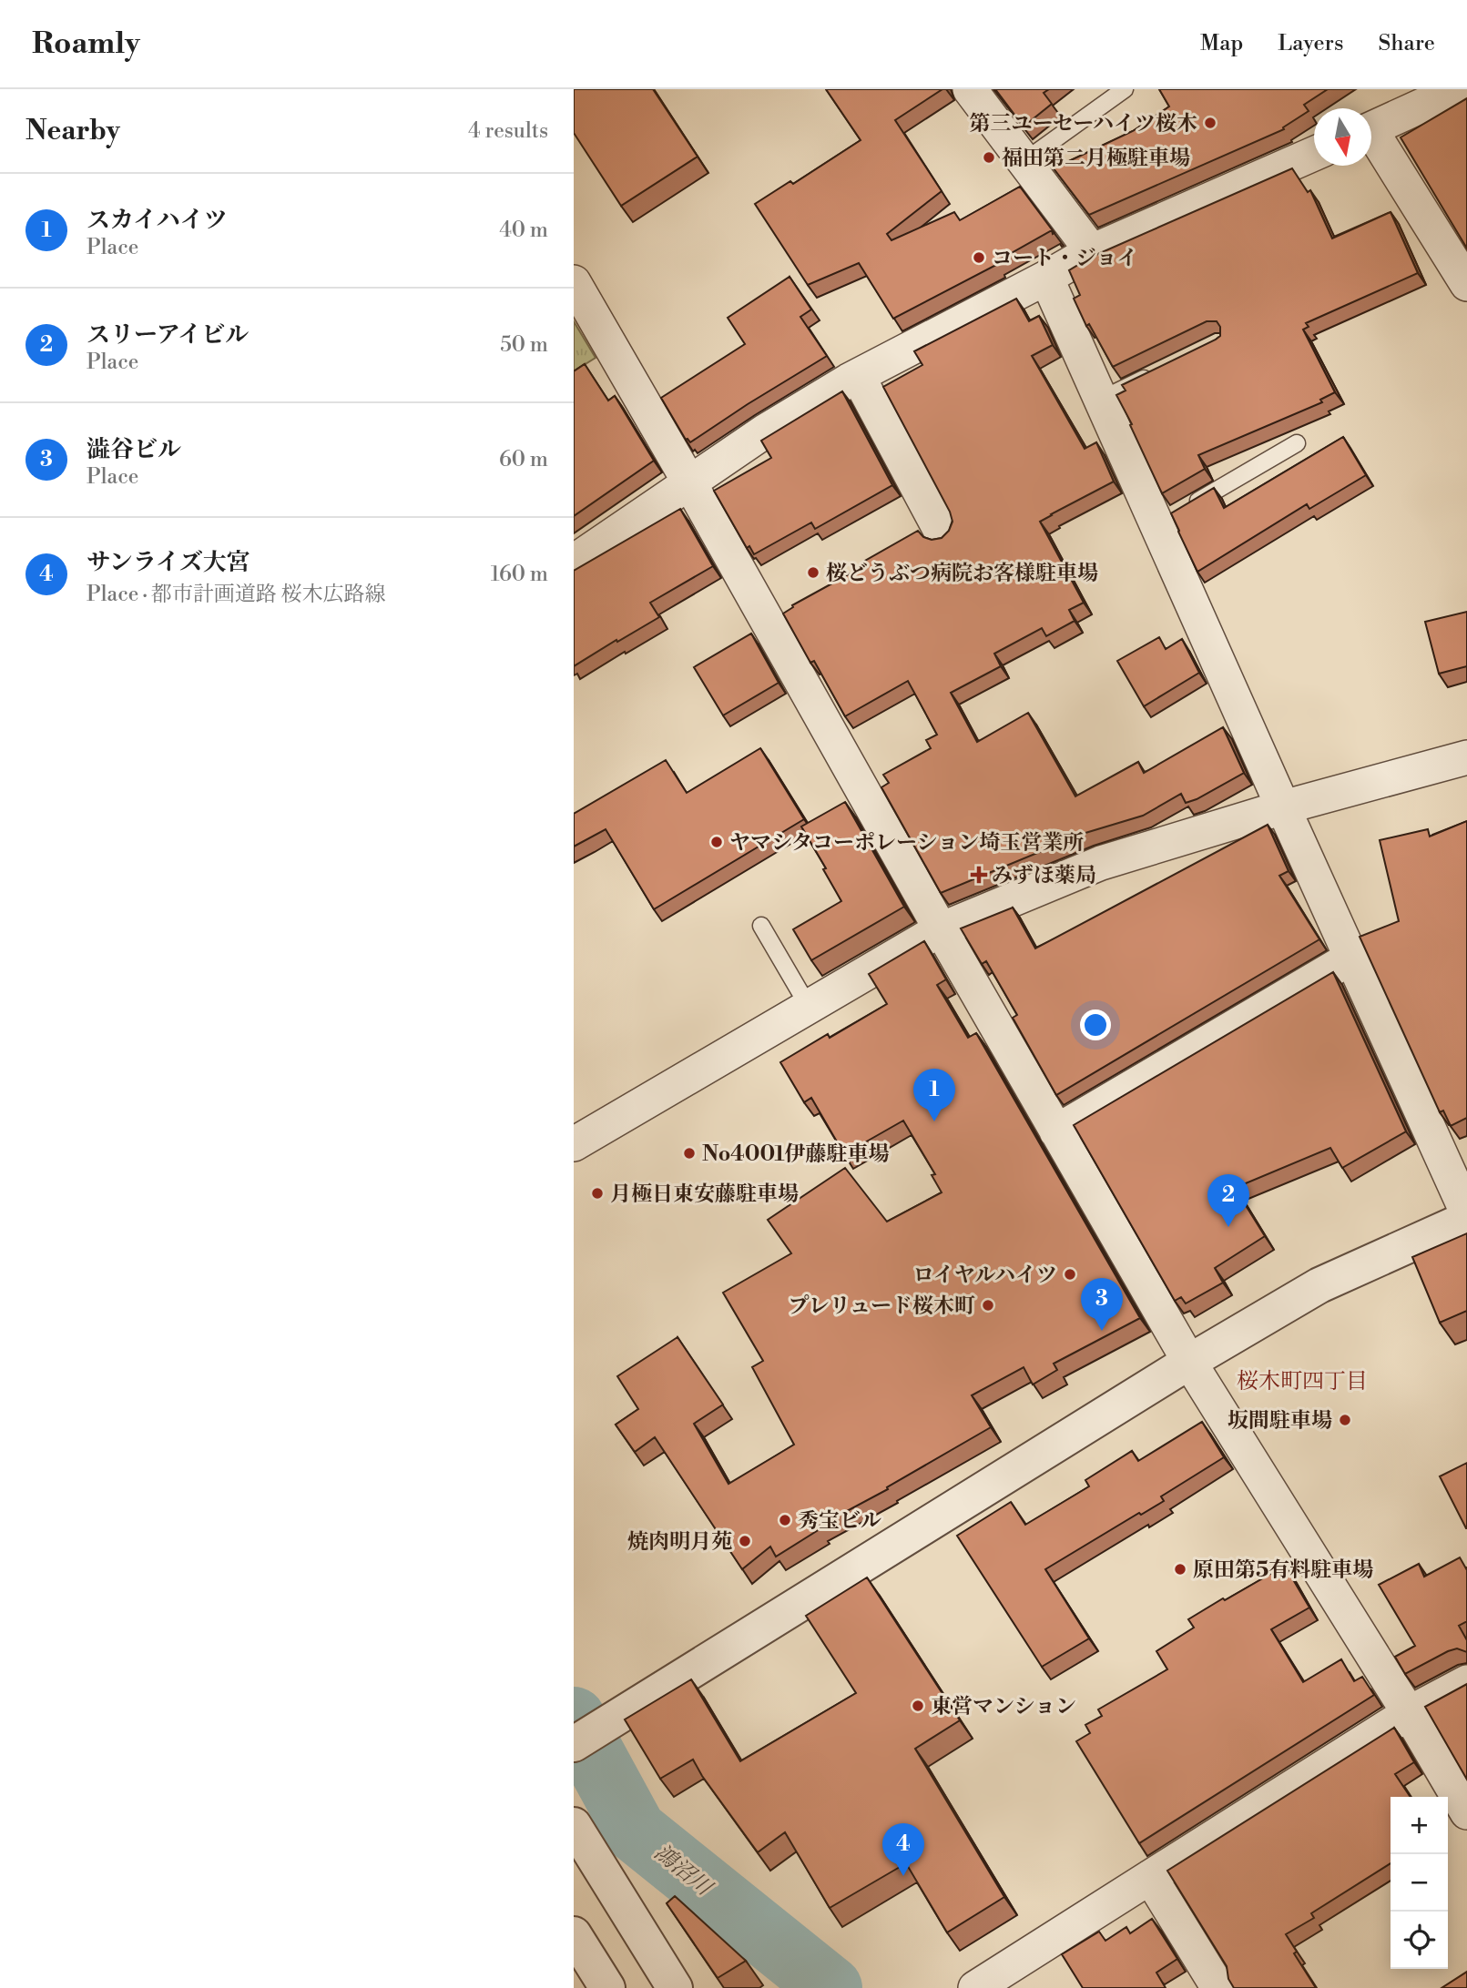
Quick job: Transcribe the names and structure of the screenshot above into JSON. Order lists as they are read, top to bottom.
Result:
{
  "districts": ["桜木町四丁目"],
  "water": ["鴻沼川"],
  "places": {
    "other": [
      "第三ユーセーハイツ桜木",
      "福田第二月極駐車場",
      "コート・ジョイ",
      "桜どうぶつ病院お客様駐車場",
      "ヤマシタコーポレーション埼玉営業所",
      "No4001伊藤駐車場",
      "月極日東安藤駐車場",
      "ロイヤルハイツ",
      "プレリュード桜木町",
      "坂間駐車場",
      "秀宝ビル",
      "焼肉明月苑",
      "原田第5有料駐車場",
      "東営マンション"
    ],
    "health": ["みずほ薬局"]
  },
  "north": "bottom",
  "page": {
    "header": "Roamly",
    "nav": ["Map", "Layers", "Share"],
    "heading": ["Nearby", "4 results"],
    "list": [
      {
        "mark": "1",
        "name": "スカイハイツ",
        "note": "Place",
        "value": "40 m"
      },
      {
        "mark": "2",
        "name": "スリーアイビル",
        "note": "Place",
        "value": "50 m"
      },
      {
        "mark": "3",
        "name": "澁谷ビル",
        "note": "Place",
        "value": "60 m"
      },
      {
        "mark": "4",
        "name": "サンライズ大宮",
        "note": "Place · 都市計画道路 桜木広路線",
        "value": "160 m"
      }
    ],
    "pins": [
      "1",
      "2",
      "3",
      "4"
    ],
    "map_buttons": ["+", "−"]
  }
}
